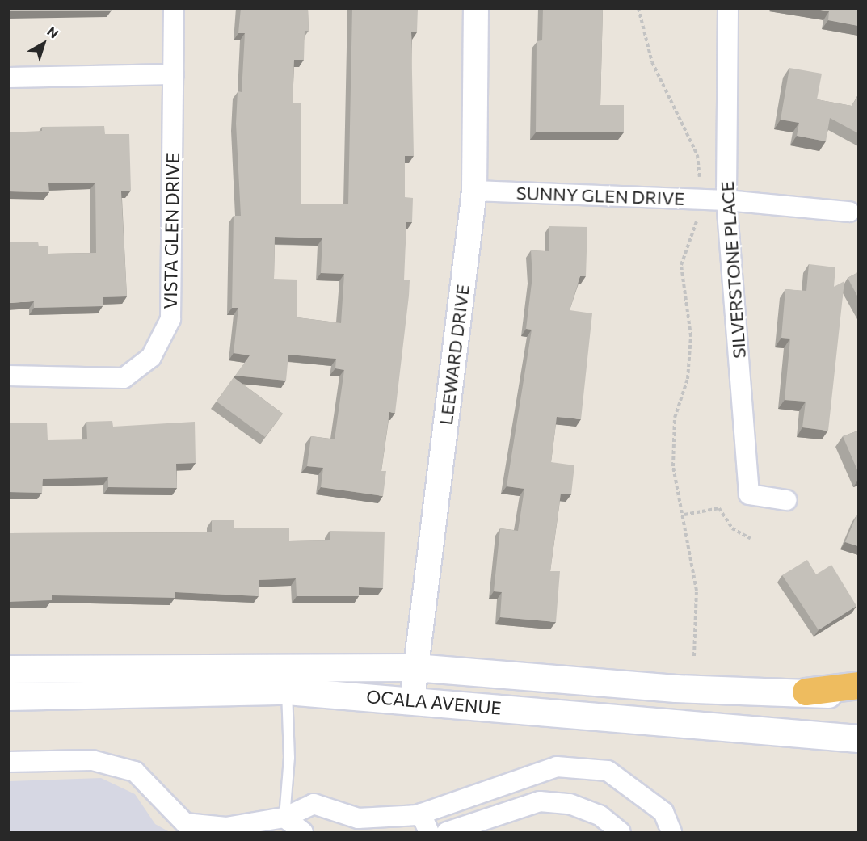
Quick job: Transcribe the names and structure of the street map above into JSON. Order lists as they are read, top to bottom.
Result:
{
  "streets": {
    "main road": ["OCALA AVENUE"],
    "street": [
      "SUNNY GLEN DRIVE",
      "VISTA GLEN DRIVE",
      "SILVERSTONE PLACE",
      "LEEWARD DRIVE"
    ]
  },
  "crossings": [
    ["SUNNY GLEN DRIVE", "SILVERSTONE PLACE"],
    ["SUNNY GLEN DRIVE", "LEEWARD DRIVE"],
    ["LEEWARD DRIVE", "OCALA AVENUE"]
  ],
  "north": "top right"
}
